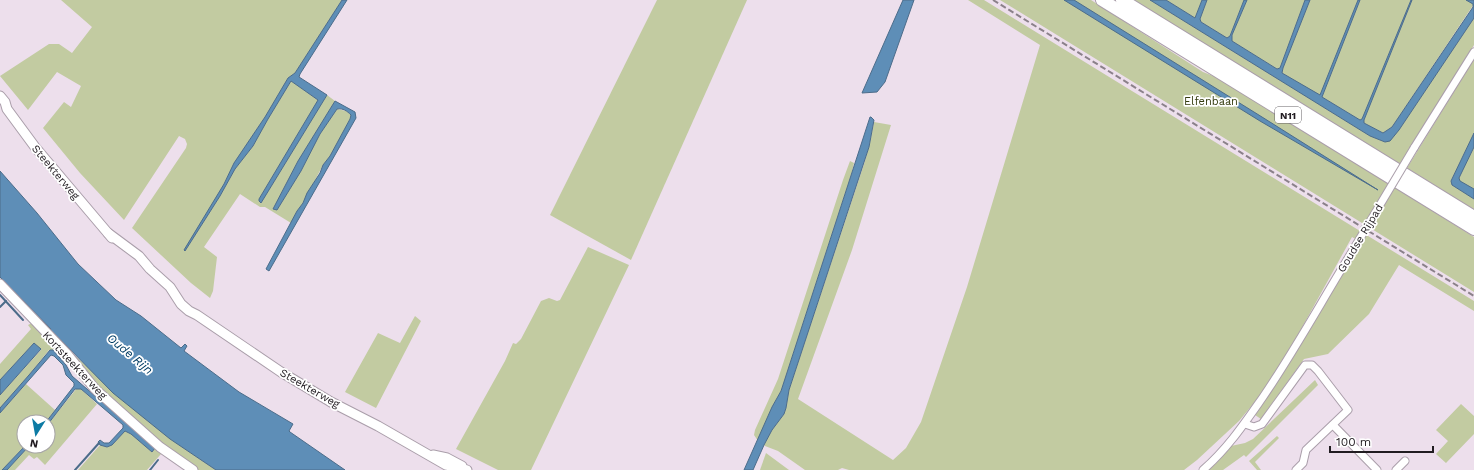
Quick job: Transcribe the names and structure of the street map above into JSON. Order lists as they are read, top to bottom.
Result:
{
  "streets": {
    "highway": ["N11"],
    "main road": ["Steekterweg", "Kortsteekterweg"],
    "street": ["Goudse Rijpad"]
  },
  "water": ["Oude Rijn"],
  "parks": ["Elfenbaan"],
  "scale_bar": "100 m",
  "north": "bottom"
}
